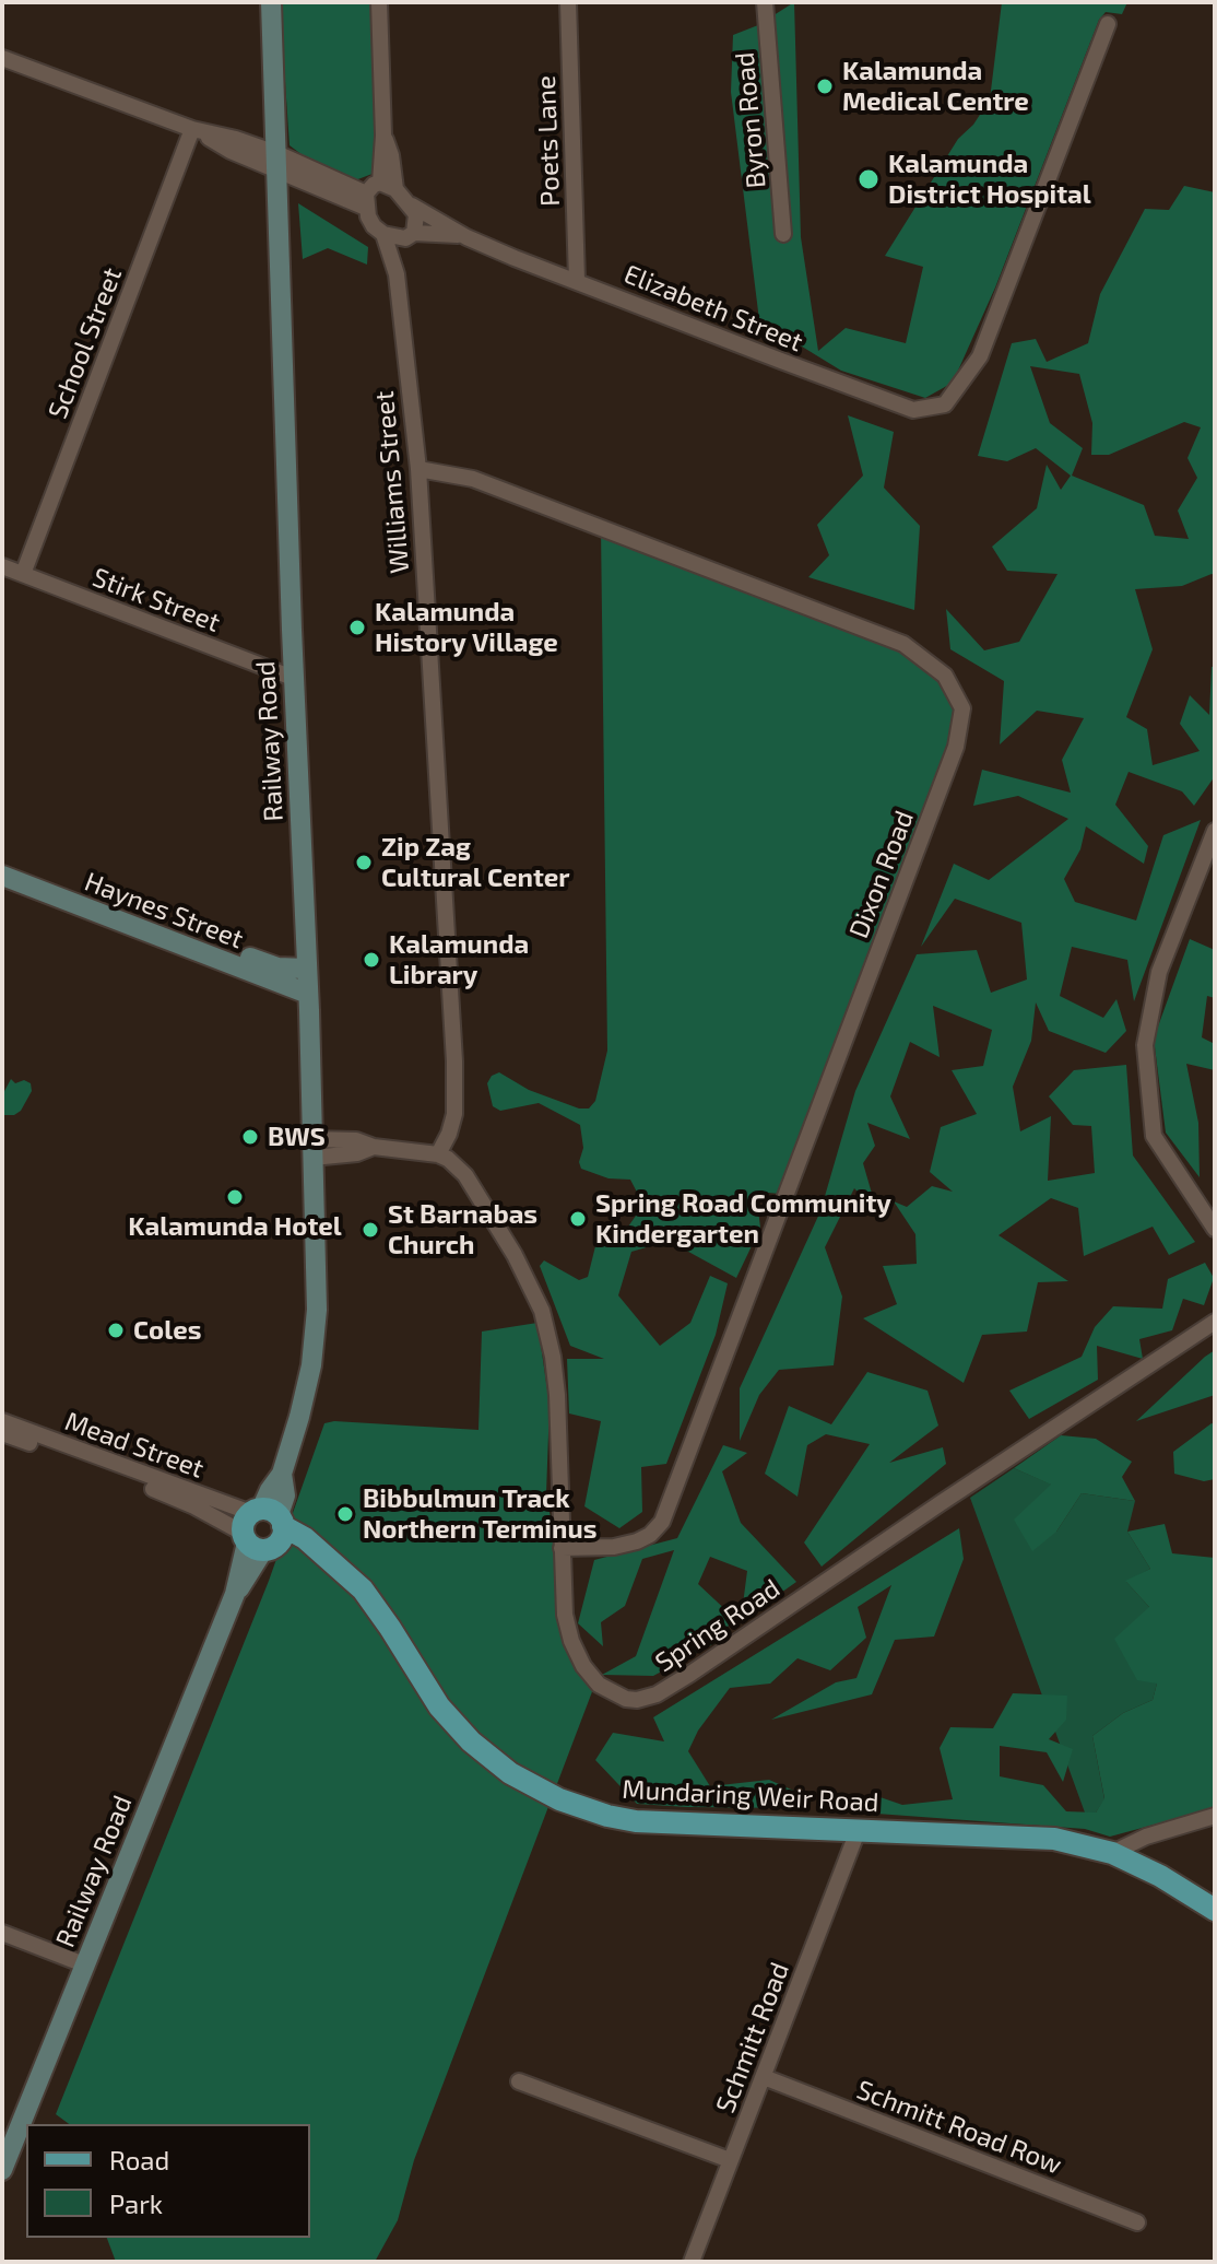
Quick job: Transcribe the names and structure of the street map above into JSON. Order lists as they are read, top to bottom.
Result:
{
  "streets": {
    "main road": ["Mundaring Weir Road"],
    "street": [
      "Byron Road",
      "Poets Lane",
      "Elizabeth Street",
      "School Street",
      "Williams Street",
      "Stirk Street",
      "Railway Road",
      "Dixon Road",
      "Haynes Street",
      "Mead Street",
      "Spring Road",
      "Schmitt Road",
      "Schmitt Road Row"
    ]
  },
  "crossings": [
    ["Poets Lane", "Elizabeth Street"],
    ["Elizabeth Street", "Williams Street"],
    ["School Street", "Stirk Street"],
    ["Williams Street", "Dixon Road"],
    ["Williams Street", "Spring Road"],
    ["Stirk Street", "Railway Road"],
    ["Railway Road", "Haynes Street"],
    ["Railway Road", "Mead Street"],
    ["Railway Road", "Mundaring Weir Road"],
    ["Dixon Road", "Spring Road"],
    ["Mead Street", "Mundaring Weir Road"],
    ["Mundaring Weir Road", "Schmitt Road"],
    ["Schmitt Road", "Schmitt Road Row"]
  ],
  "places": [
    "Kalamunda Medical Centre",
    "Kalamunda District Hospital",
    "Kalamunda History Village",
    "Zip Zag Cultural Center",
    "Kalamunda Library",
    "BWS",
    "Kalamunda Hotel",
    "Spring Road Community Kindergarten",
    "St Barnabas Church",
    "Coles",
    "Bibbulmun Track Northern Terminus"
  ],
  "legend": ["Road", "Park"]
}
